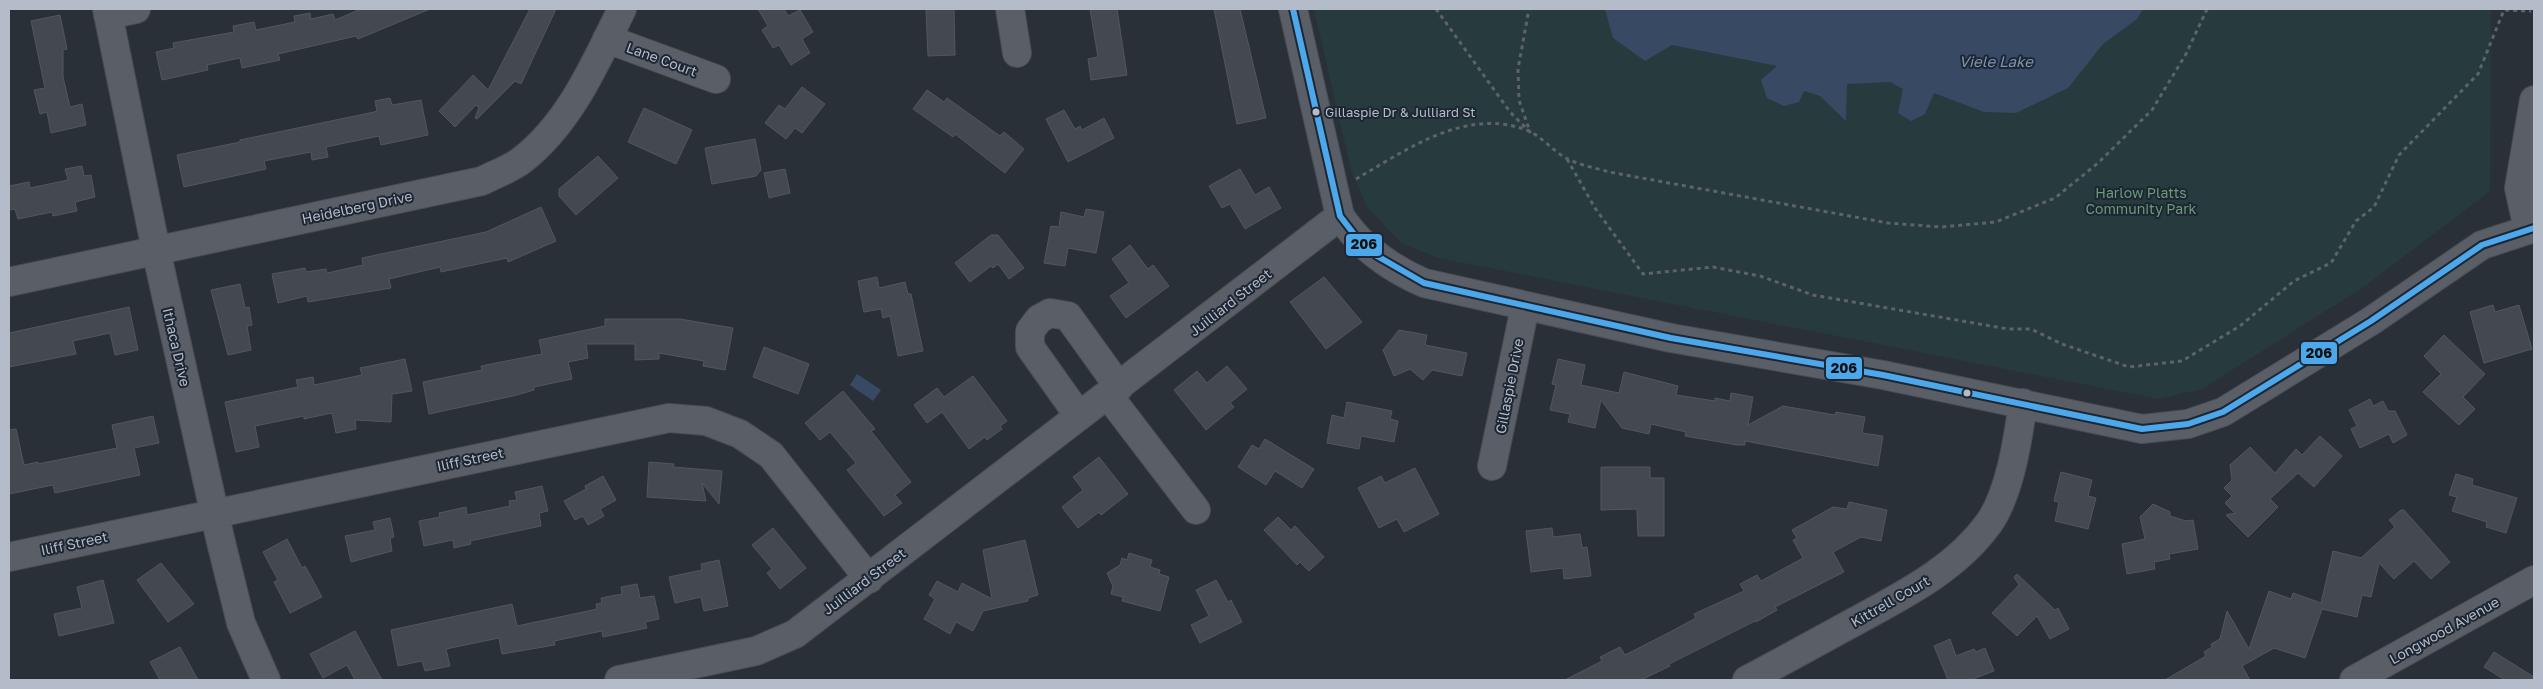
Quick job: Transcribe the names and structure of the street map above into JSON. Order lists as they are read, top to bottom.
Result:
{
  "streets": {
    "street": [
      "Lane Court",
      "Heidelberg Drive",
      "Juilliard Street",
      "Ithaca Drive",
      "Gillaspie Drive",
      "Iliff Street",
      "Kittrell Court",
      "Longwood Avenue"
    ]
  },
  "crossings": [
    ["Lane Court", "Heidelberg Drive"],
    ["Heidelberg Drive", "Ithaca Drive"],
    ["Juilliard Street", "Iliff Street"],
    ["Ithaca Drive", "Iliff Street"]
  ],
  "water": ["Viele Lake"],
  "parks": ["Harlow Platts Community Park"],
  "places": ["Gillaspie Dr & Julliard St"],
  "lines": ["transit line 206"]
}
